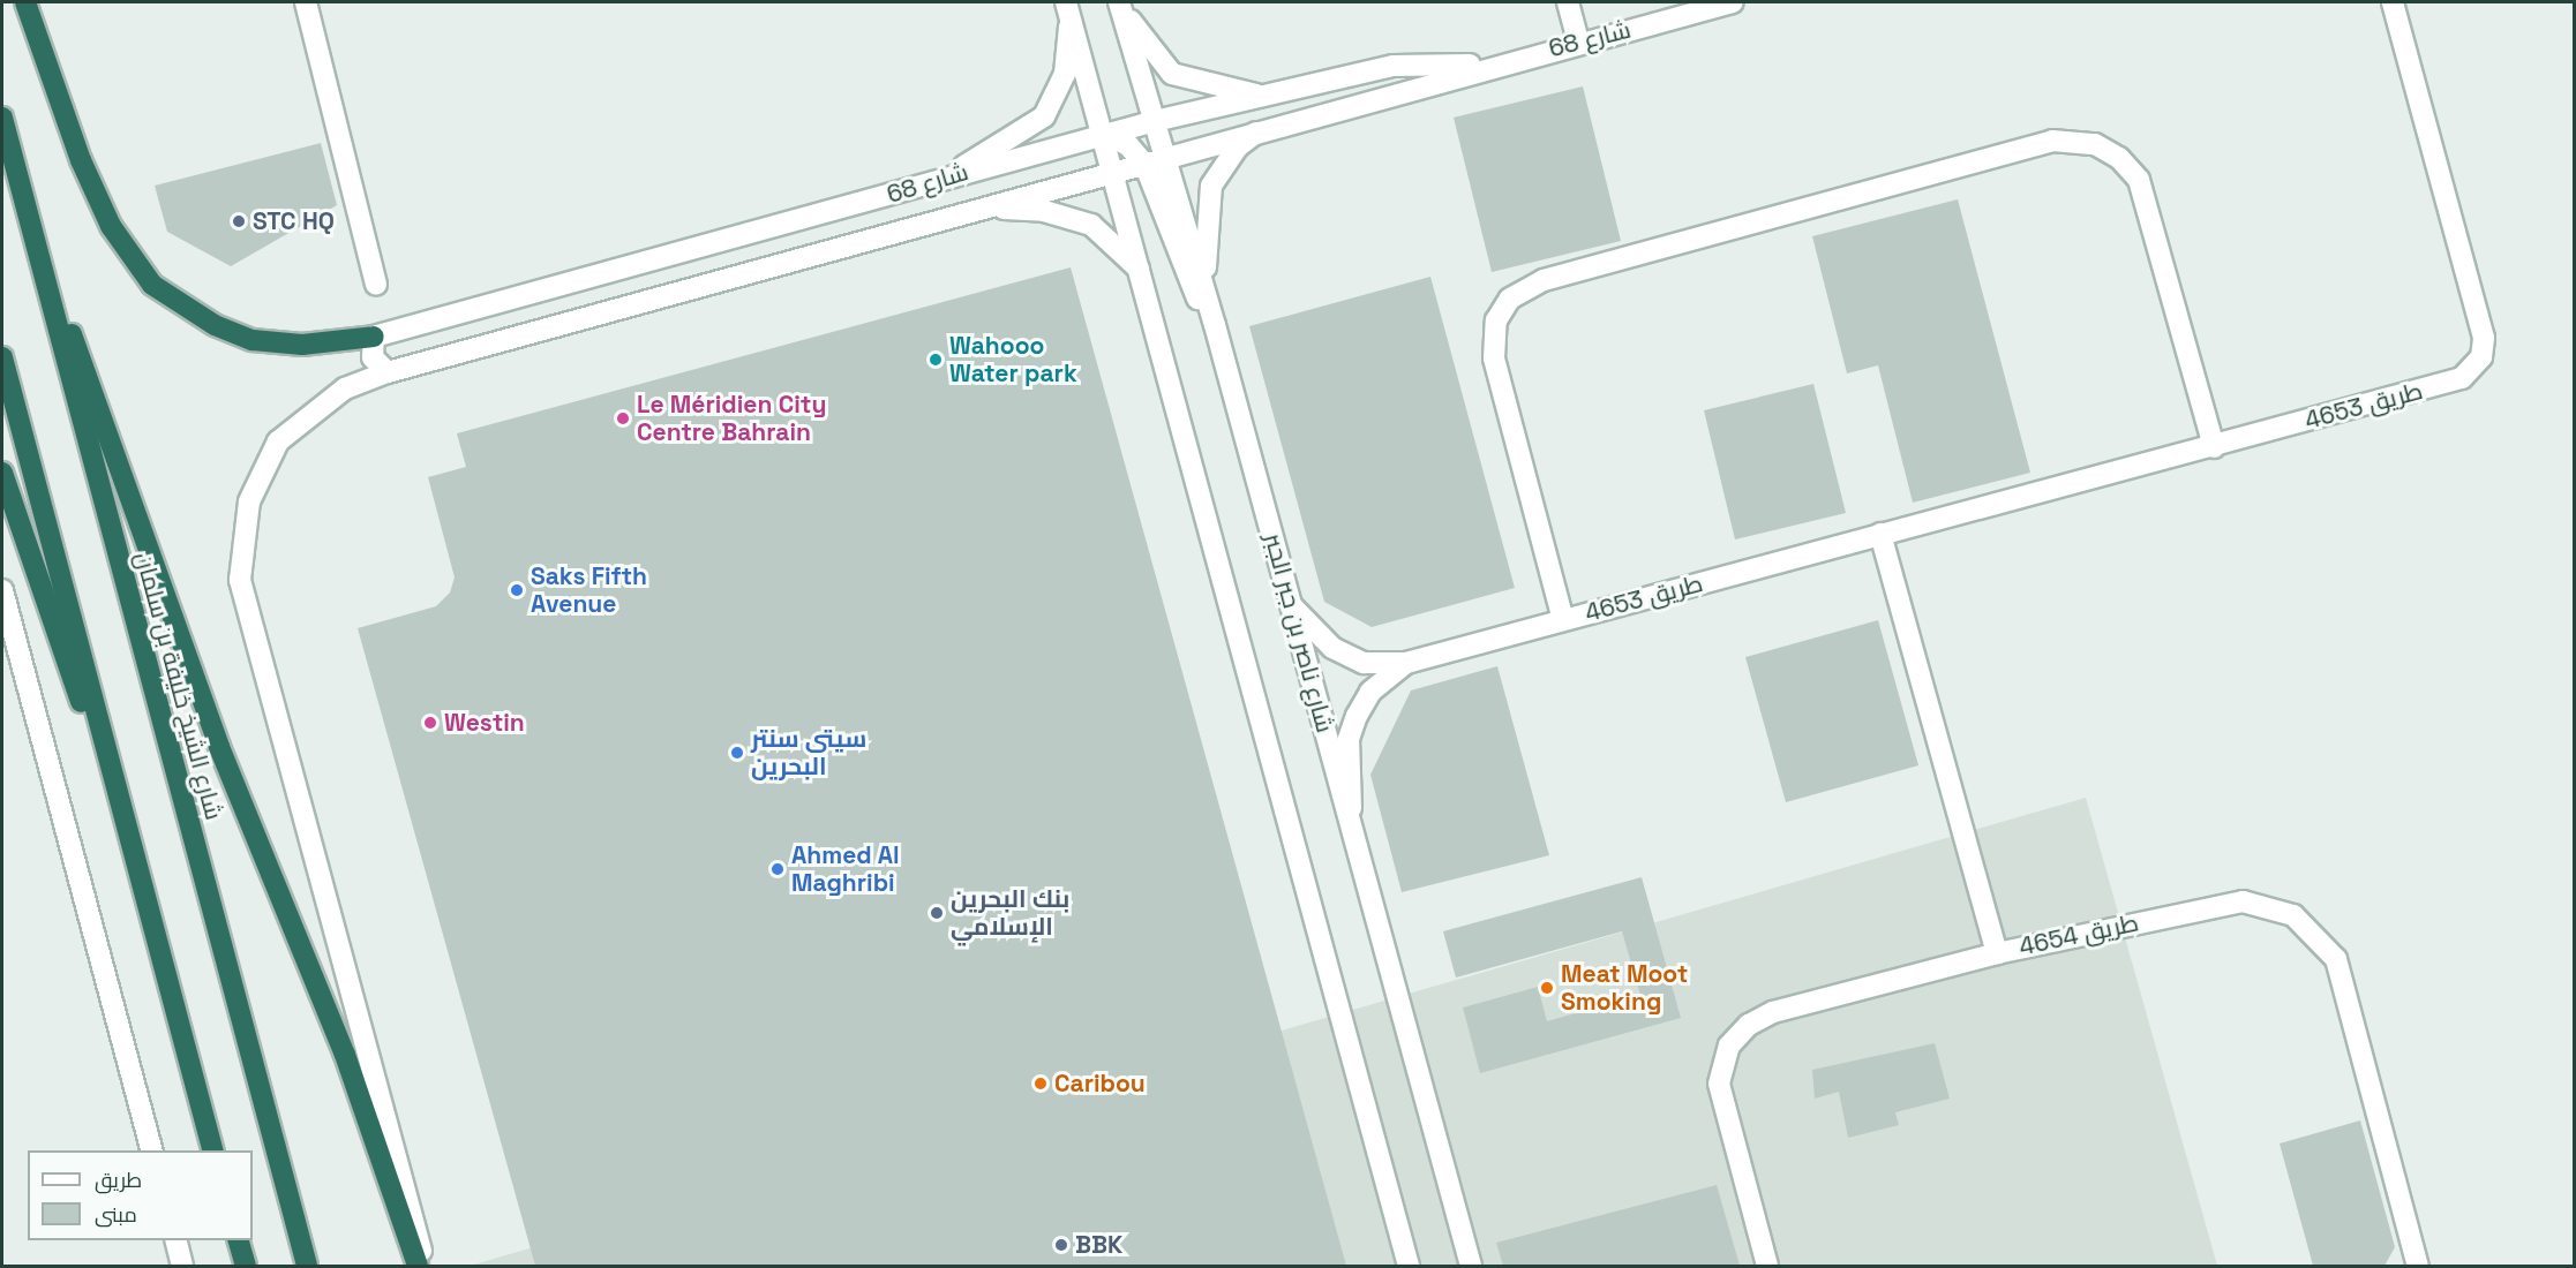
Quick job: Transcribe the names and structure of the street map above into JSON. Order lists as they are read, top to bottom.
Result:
{
  "streets": {
    "highway": ["شارع الشيخ خليفة بن سلمان"],
    "main road": [
      "شارع 68",
      "طريق 4653",
      "شارع ناصر بن جبر الجبر",
      "طريق 4654"
    ]
  },
  "crossings": [
    ["شارع 68", "شارع ناصر بن جبر الجبر"],
    ["طريق 4653", "شارع ناصر بن جبر الجبر"]
  ],
  "places": [
    "STC HQ",
    "Wahooo Water park",
    "Le Méridien City Centre Bahrain",
    "Saks Fifth Avenue",
    "Westin",
    "سيتي سنتر البحرين",
    "Ahmed Al Maghribi",
    "بنك البحرين الإسلامي",
    "Meat Moot Smoking",
    "Caribou",
    "BBK"
  ],
  "legend": ["طريق", "مبنى"]
}
